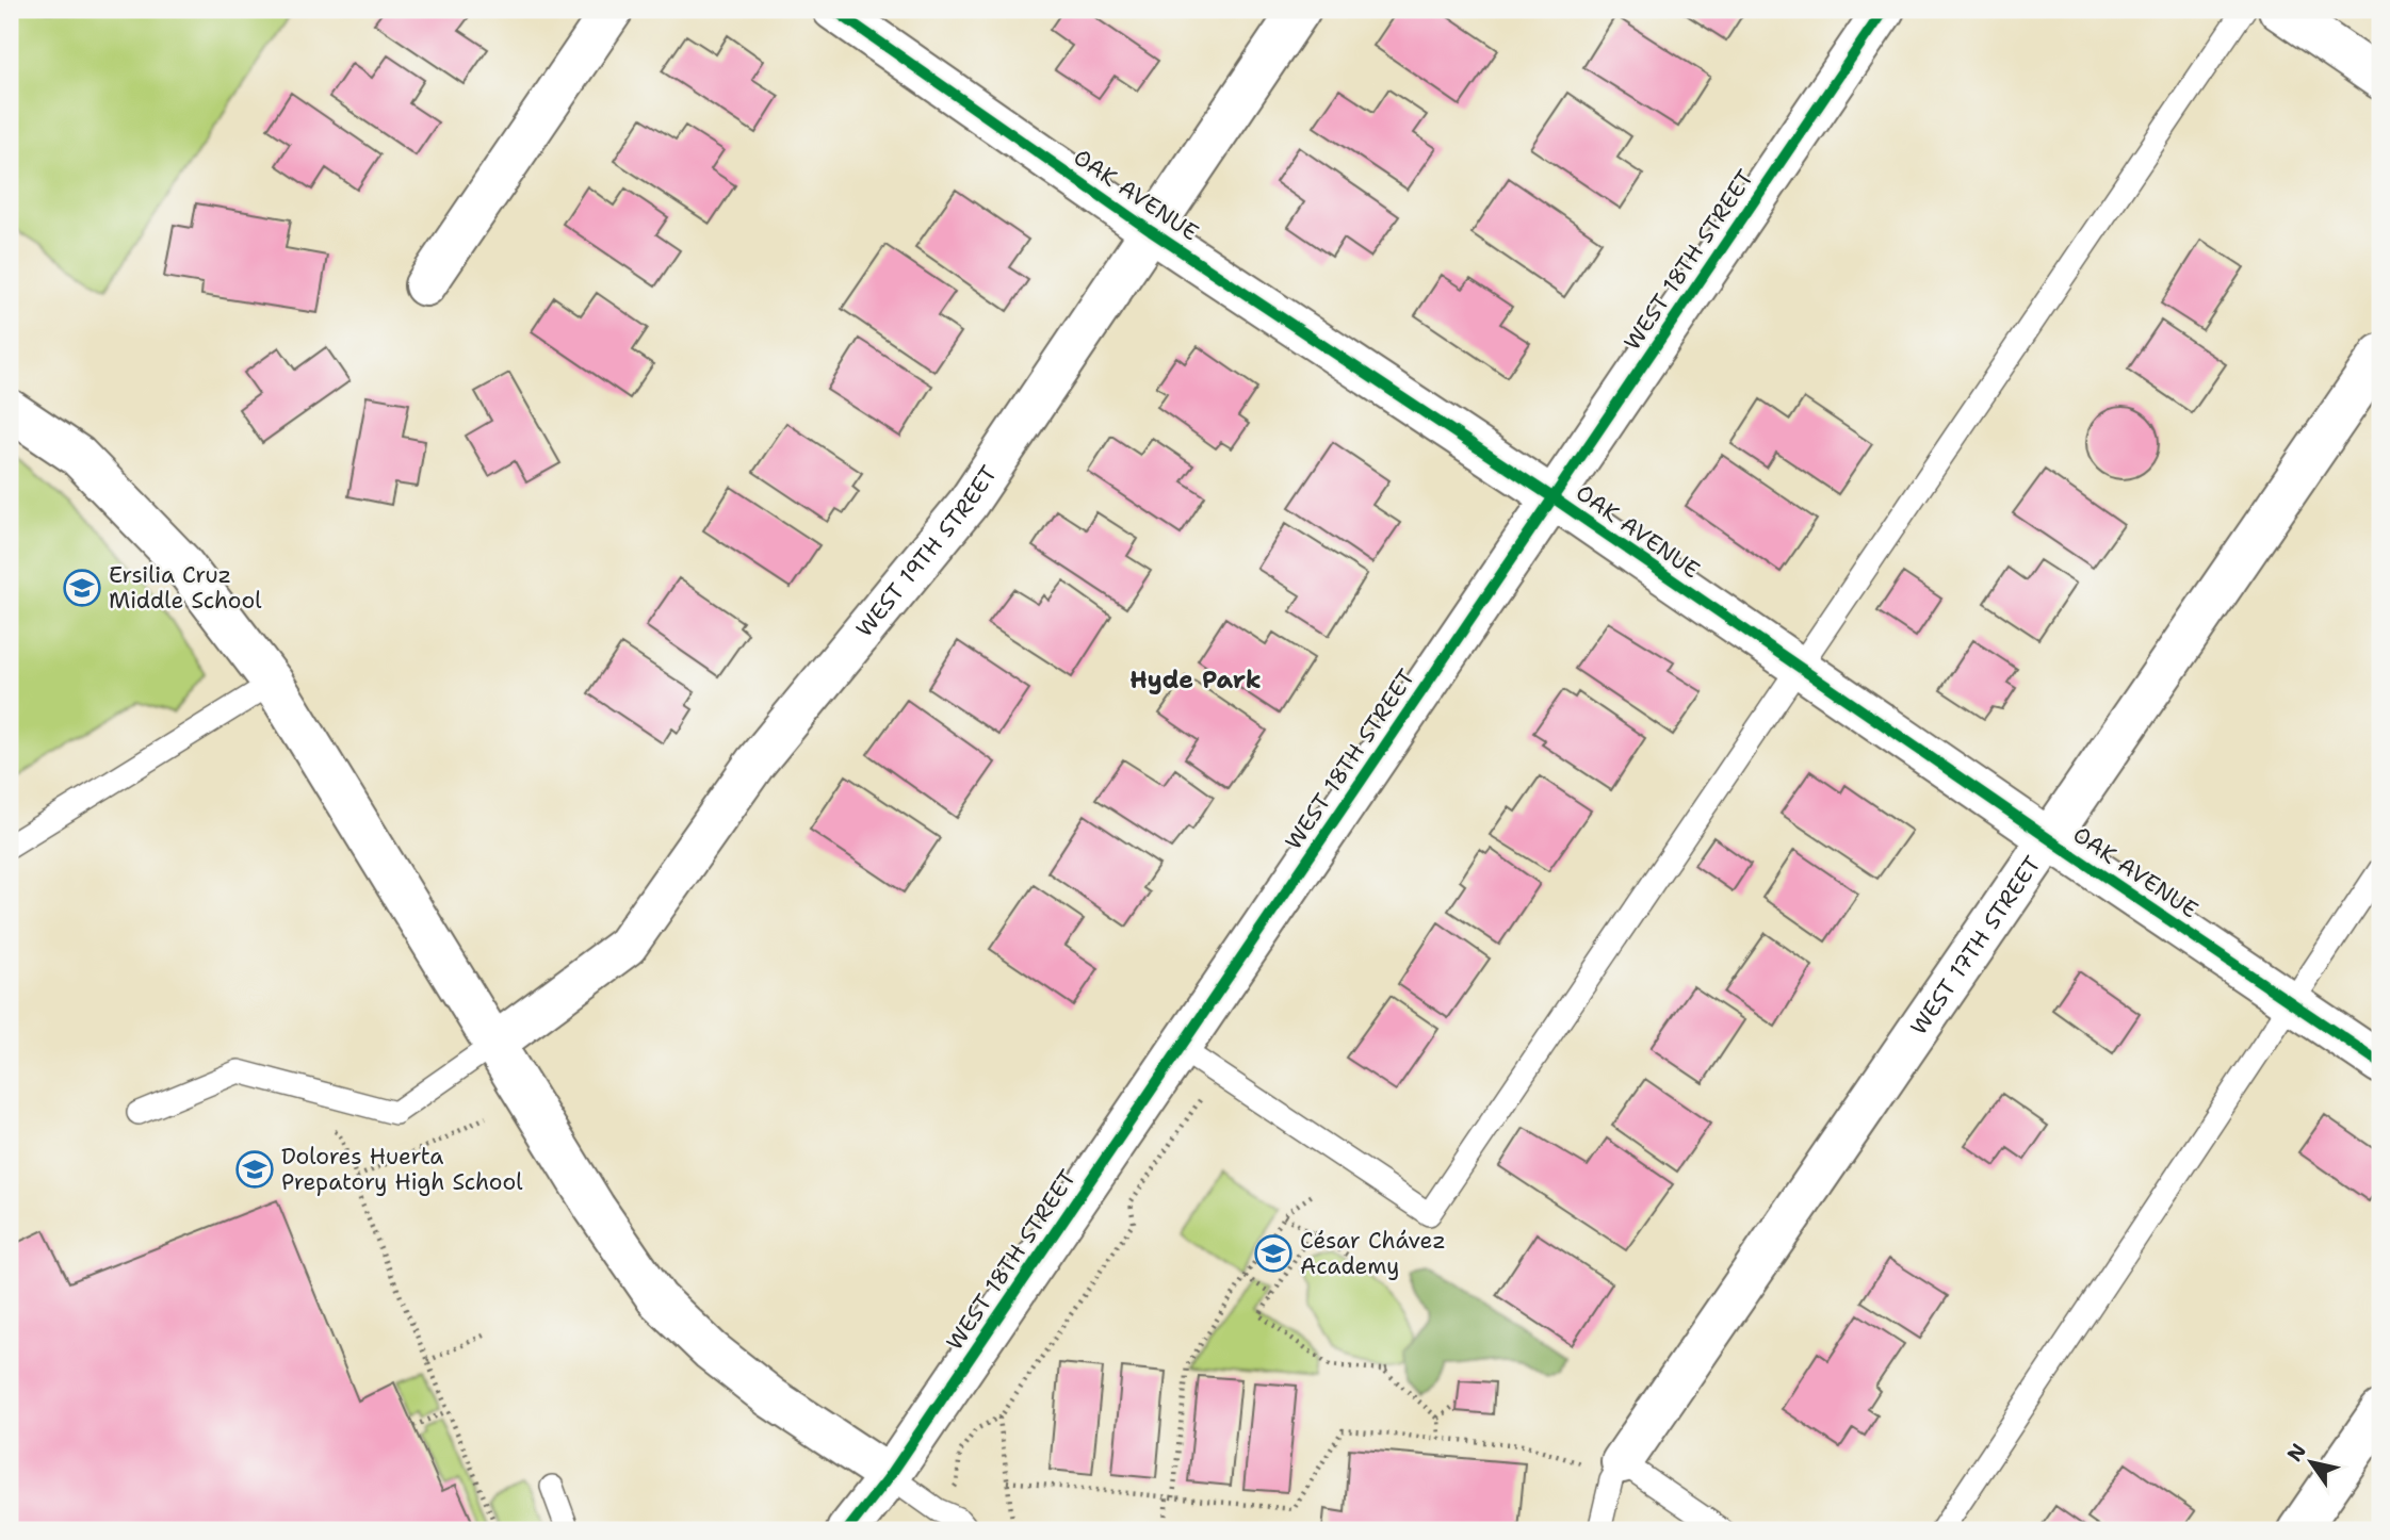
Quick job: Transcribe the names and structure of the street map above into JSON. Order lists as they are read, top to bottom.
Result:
{
  "streets": {
    "street": [
      "OAK AVENUE",
      "WEST 18TH STREET",
      "WEST 19TH STREET",
      "WEST 17TH STREET"
    ]
  },
  "crossings": [
    ["OAK AVENUE", "WEST 18TH STREET"],
    ["OAK AVENUE", "WEST 19TH STREET"],
    ["OAK AVENUE", "WEST 17TH STREET"]
  ],
  "districts": ["Hyde Park"],
  "places": {
    "school or university": ["Ersilia Cruz Middle School", "Dolores Huerta Prepatory High School", "César Chávez Academy"]
  },
  "north": "top left"
}
